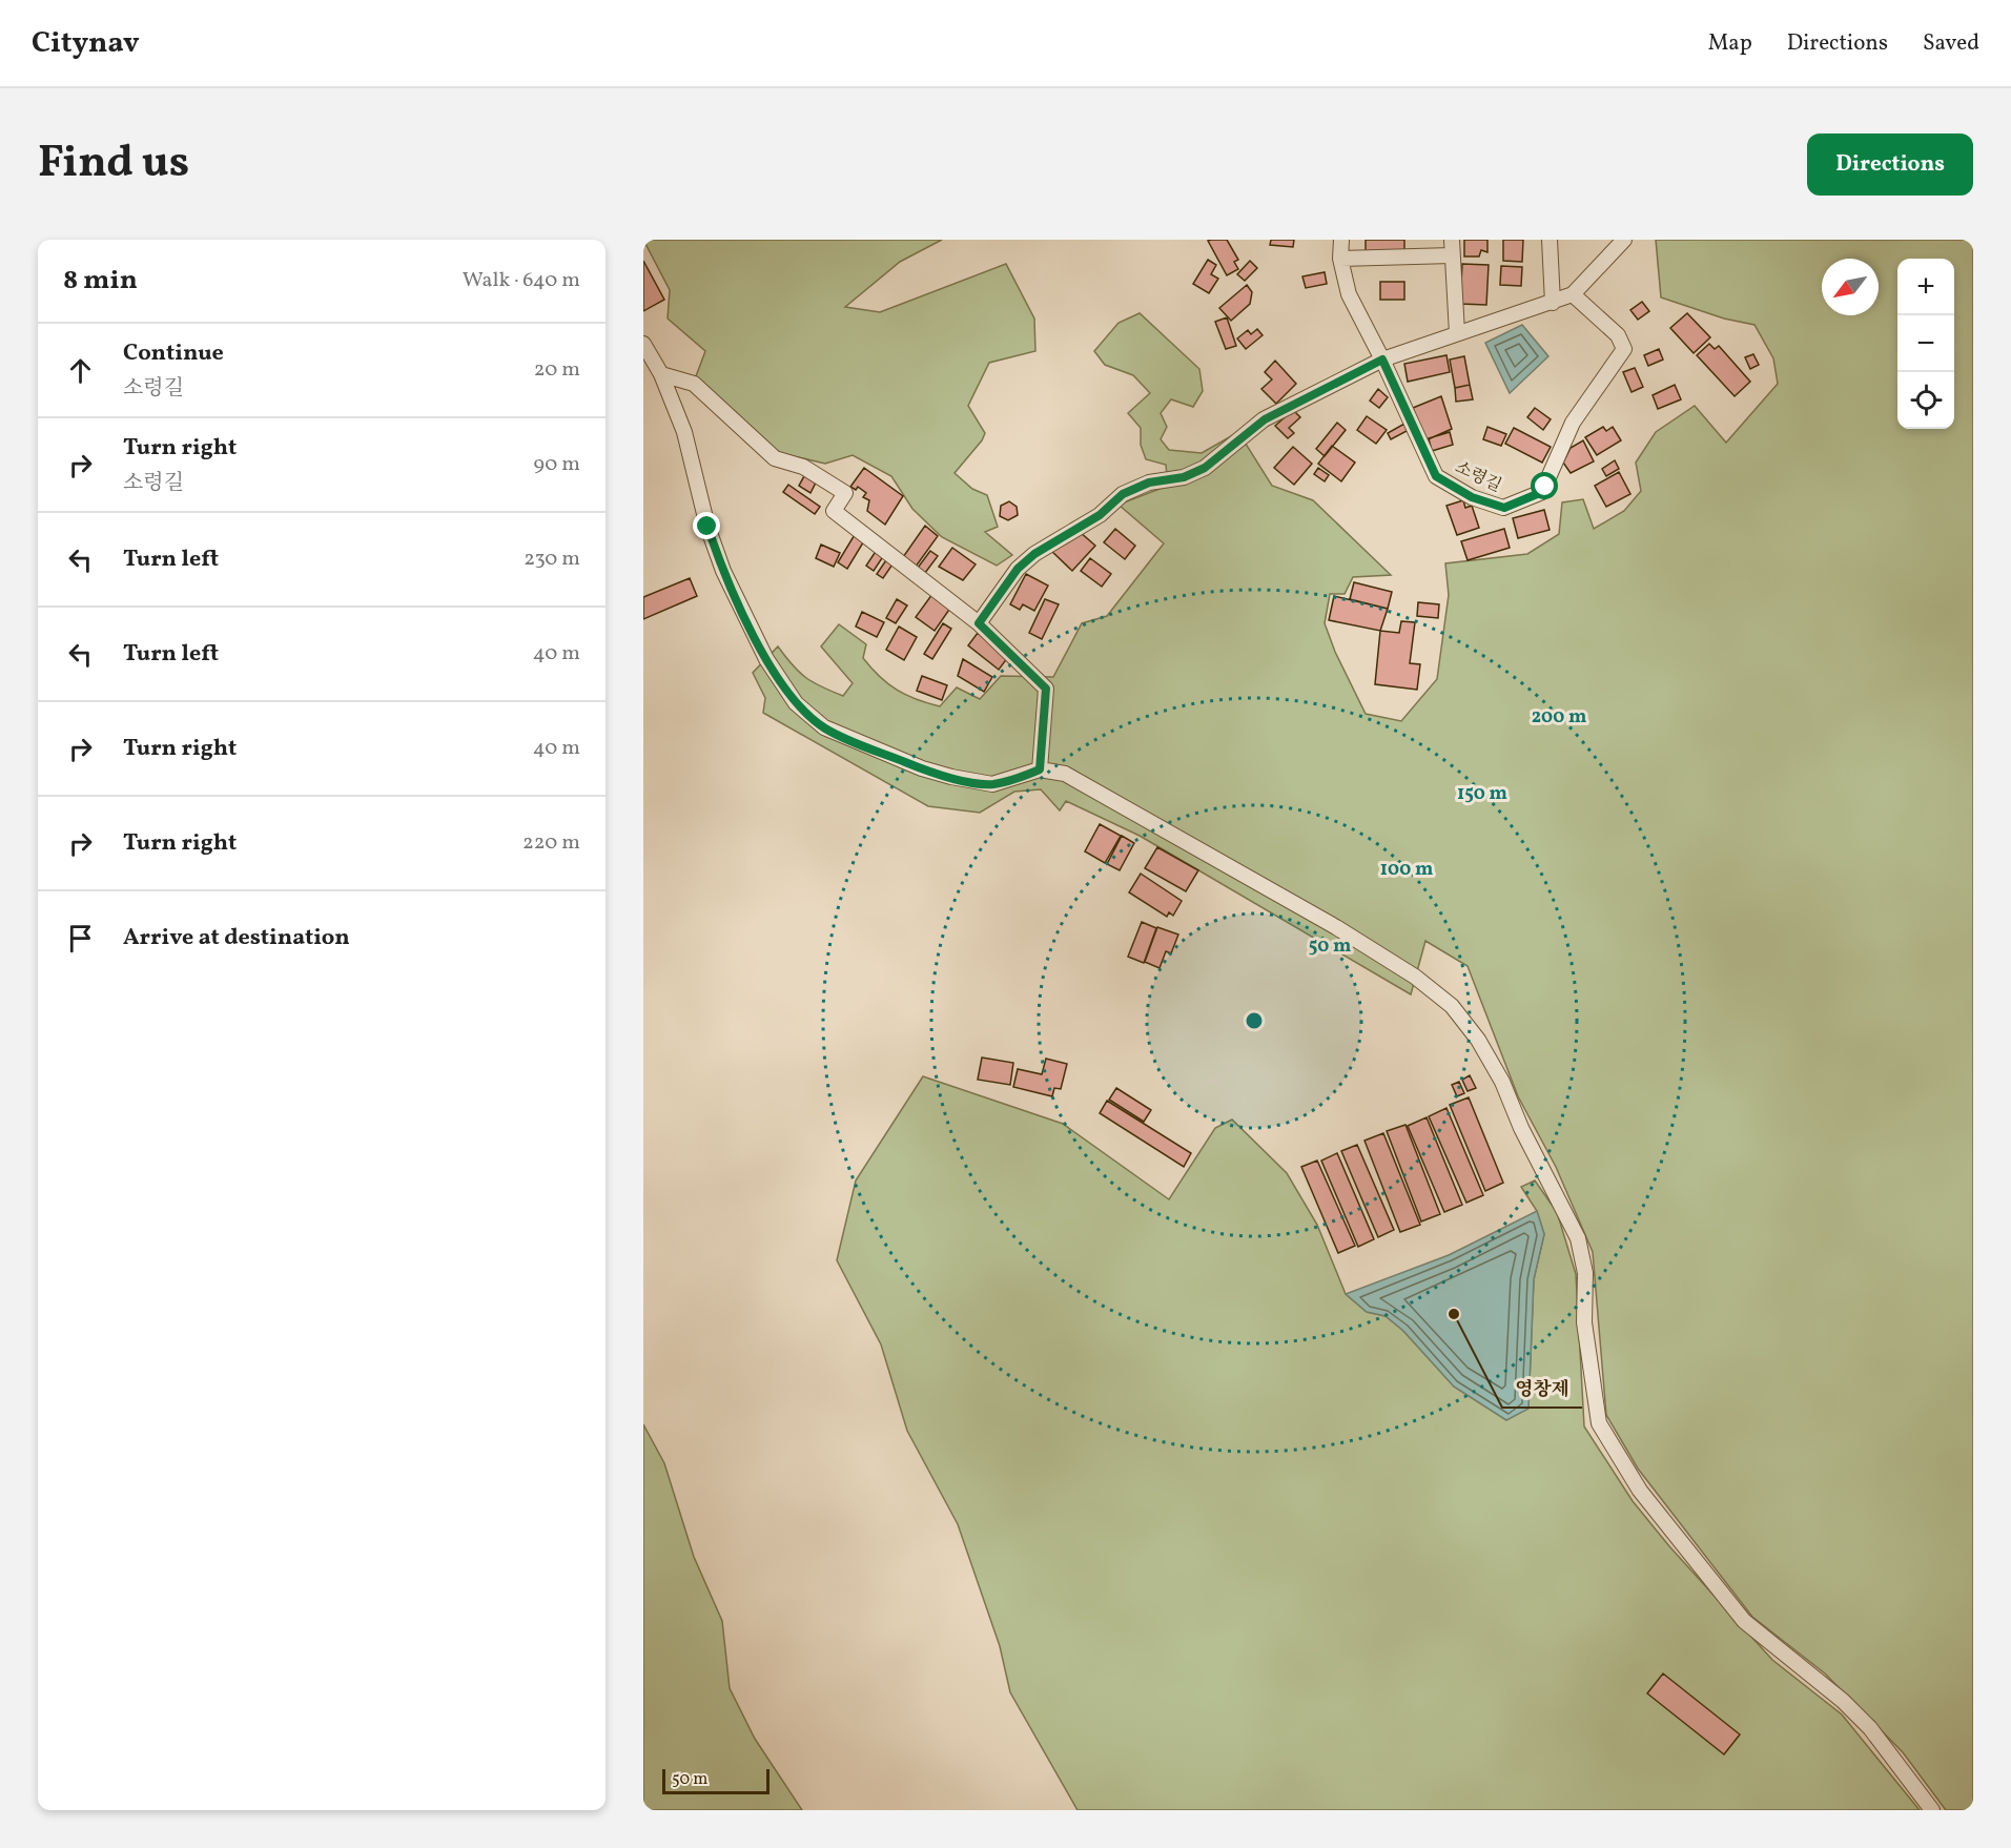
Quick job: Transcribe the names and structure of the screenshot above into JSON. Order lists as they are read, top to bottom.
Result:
{
  "streets": {
    "street": ["소령길"]
  },
  "places": ["영창제"],
  "scale_bar": "50 m",
  "north": "bottom left",
  "page": {
    "header": "Citynav",
    "nav": ["Map", "Directions", "Saved"],
    "title": "Find us",
    "buttons": "Directions",
    "heading": ["8 min", "Walk · 640 m"],
    "map_buttons": ["+", "−"],
    "list": [
      ["Continue", "소령길", "20 m"],
      ["Turn right", "소령길", "90 m"],
      ["Turn left", "230 m"],
      ["Turn left", "40 m"],
      ["Turn right", "40 m"],
      ["Turn right", "220 m"],
      "Arrive at destination"
    ],
    "scale": "50 m"
  },
  "rings": [
    "200 m",
    "150 m",
    "100 m",
    "50 m"
  ]
}
